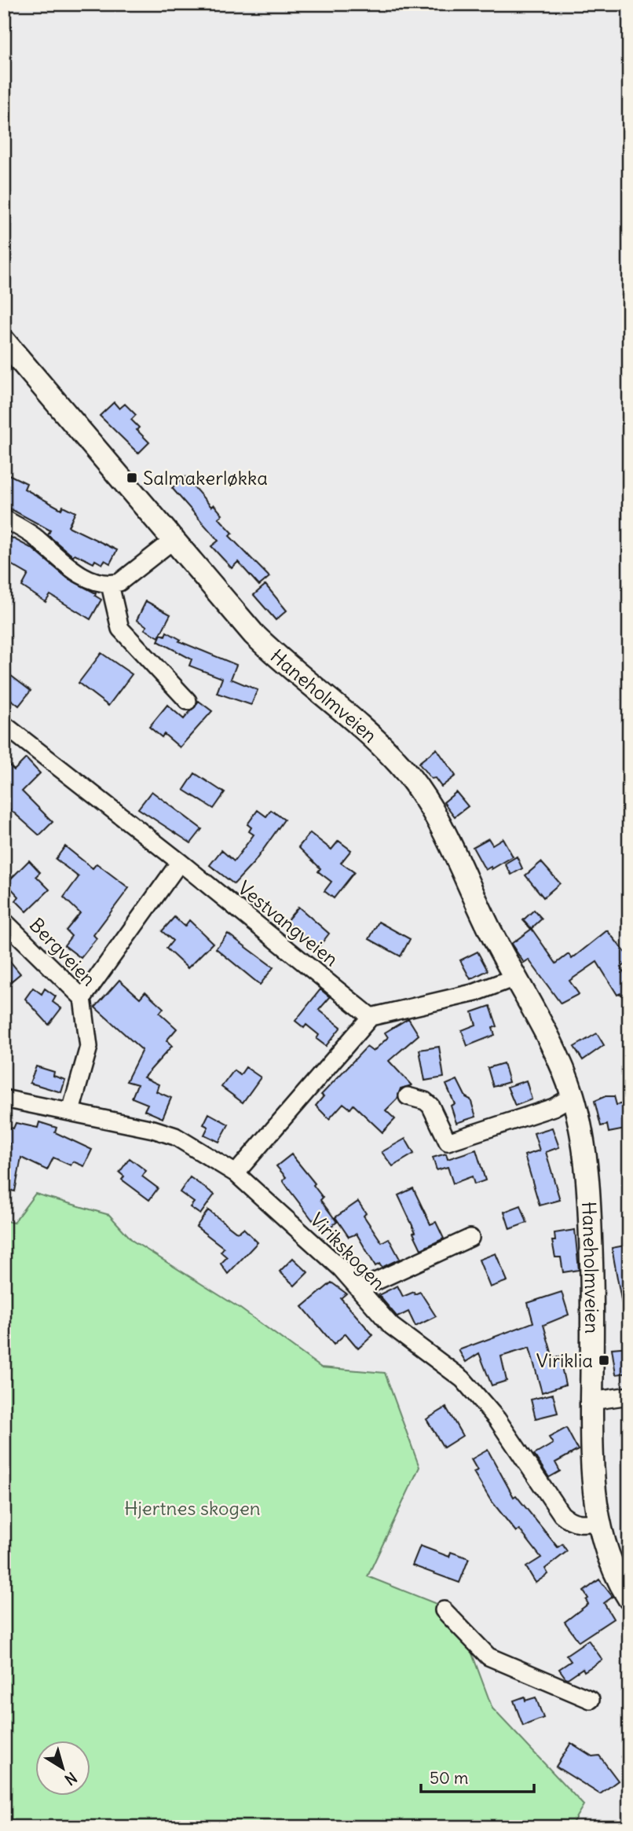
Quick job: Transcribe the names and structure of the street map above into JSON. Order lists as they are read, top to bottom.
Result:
{
  "streets": {
    "main road": ["Haneholmveien"],
    "street": ["Vestvangveien", "Bergveien", "Virikskogen"]
  },
  "crossings": [
    ["Haneholmveien", "Virikskogen"],
    ["Bergveien", "Virikskogen"]
  ],
  "parks": ["Hjertnes skogen"],
  "places": {
    "transit": ["Salmakerløkka", "Viriklia"]
  },
  "scale_bar": "50 m",
  "north": "bottom right"
}
